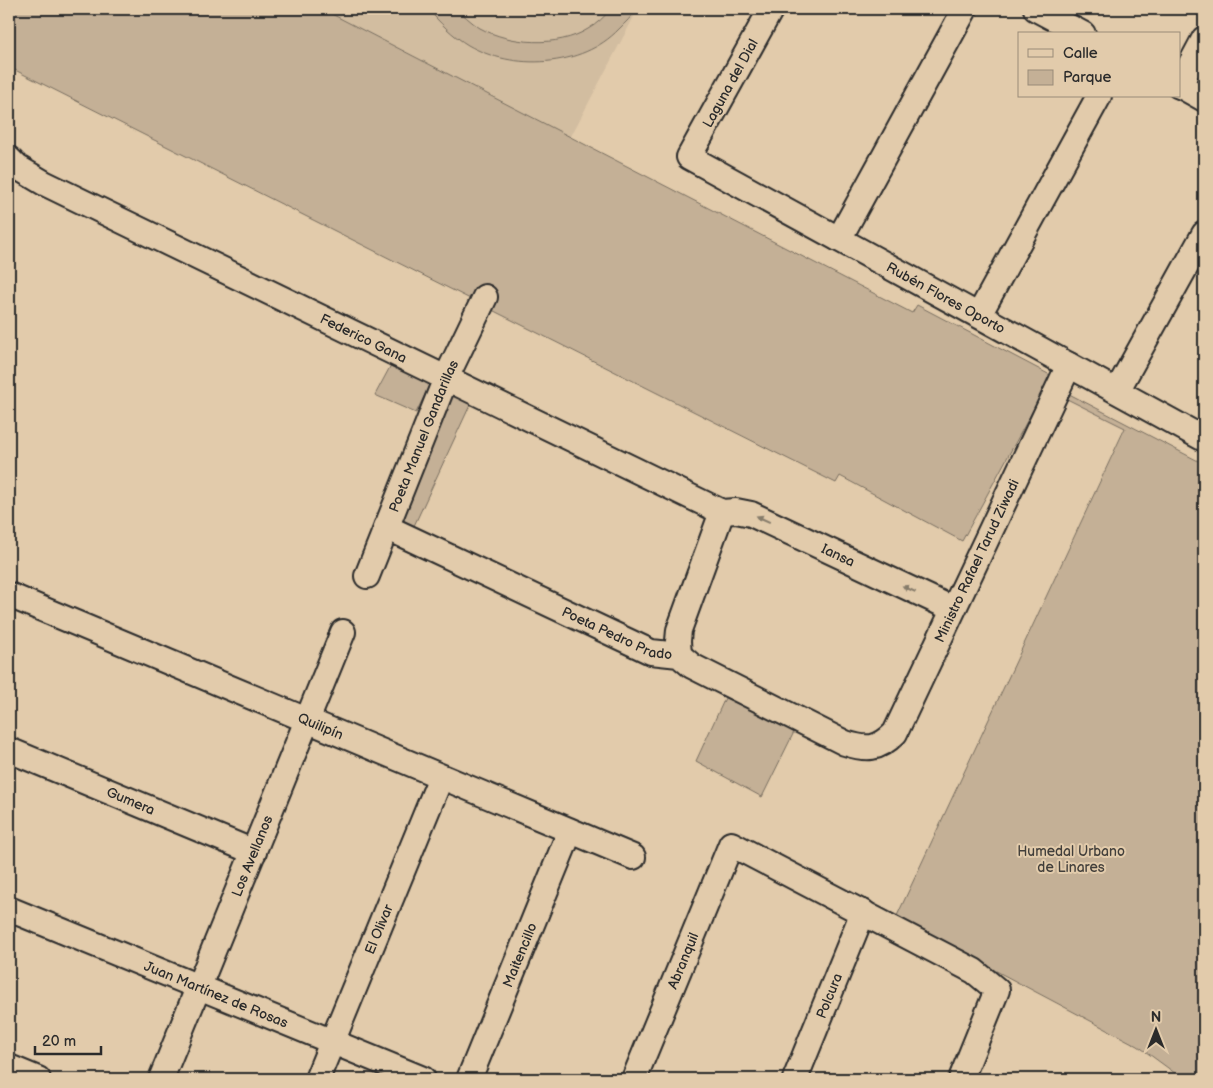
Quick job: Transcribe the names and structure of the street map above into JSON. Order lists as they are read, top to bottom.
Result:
{
  "streets": {
    "street": [
      "Laguna del Dial",
      "Rubén Flores Oporto",
      "Federico Gana",
      "Poeta Manuel Gandarillas",
      "Iansa",
      "Ministro Rafael Tarud Ziwadi",
      "Poeta Pedro Prado",
      "Quilipín",
      "Gumera",
      "Los Avellanos",
      "El Olivar",
      "Maitencillo",
      "Abranquil",
      "Juan Martínez de Rosas",
      "Polcura"
    ]
  },
  "crossings": [
    ["Laguna del Dial", "Rubén Flores Oporto"],
    ["Rubén Flores Oporto", "Ministro Rafael Tarud Ziwadi"],
    ["Federico Gana", "Poeta Manuel Gandarillas"],
    ["Federico Gana", "Iansa"],
    ["Poeta Manuel Gandarillas", "Poeta Pedro Prado"],
    ["Iansa", "Ministro Rafael Tarud Ziwadi"],
    ["Ministro Rafael Tarud Ziwadi", "Poeta Pedro Prado"],
    ["Quilipín", "Los Avellanos"],
    ["Quilipín", "El Olivar"],
    ["Quilipín", "Maitencillo"],
    ["Gumera", "Los Avellanos"],
    ["Los Avellanos", "Juan Martínez de Rosas"],
    ["El Olivar", "Juan Martínez de Rosas"],
    ["Abranquil", "Polcura"]
  ],
  "one_way": ["Iansa"],
  "parks": ["Humedal Urbano de Linares"],
  "legend": ["Calle", "Parque"],
  "scale_bar": "20 m",
  "north": "top"
}
